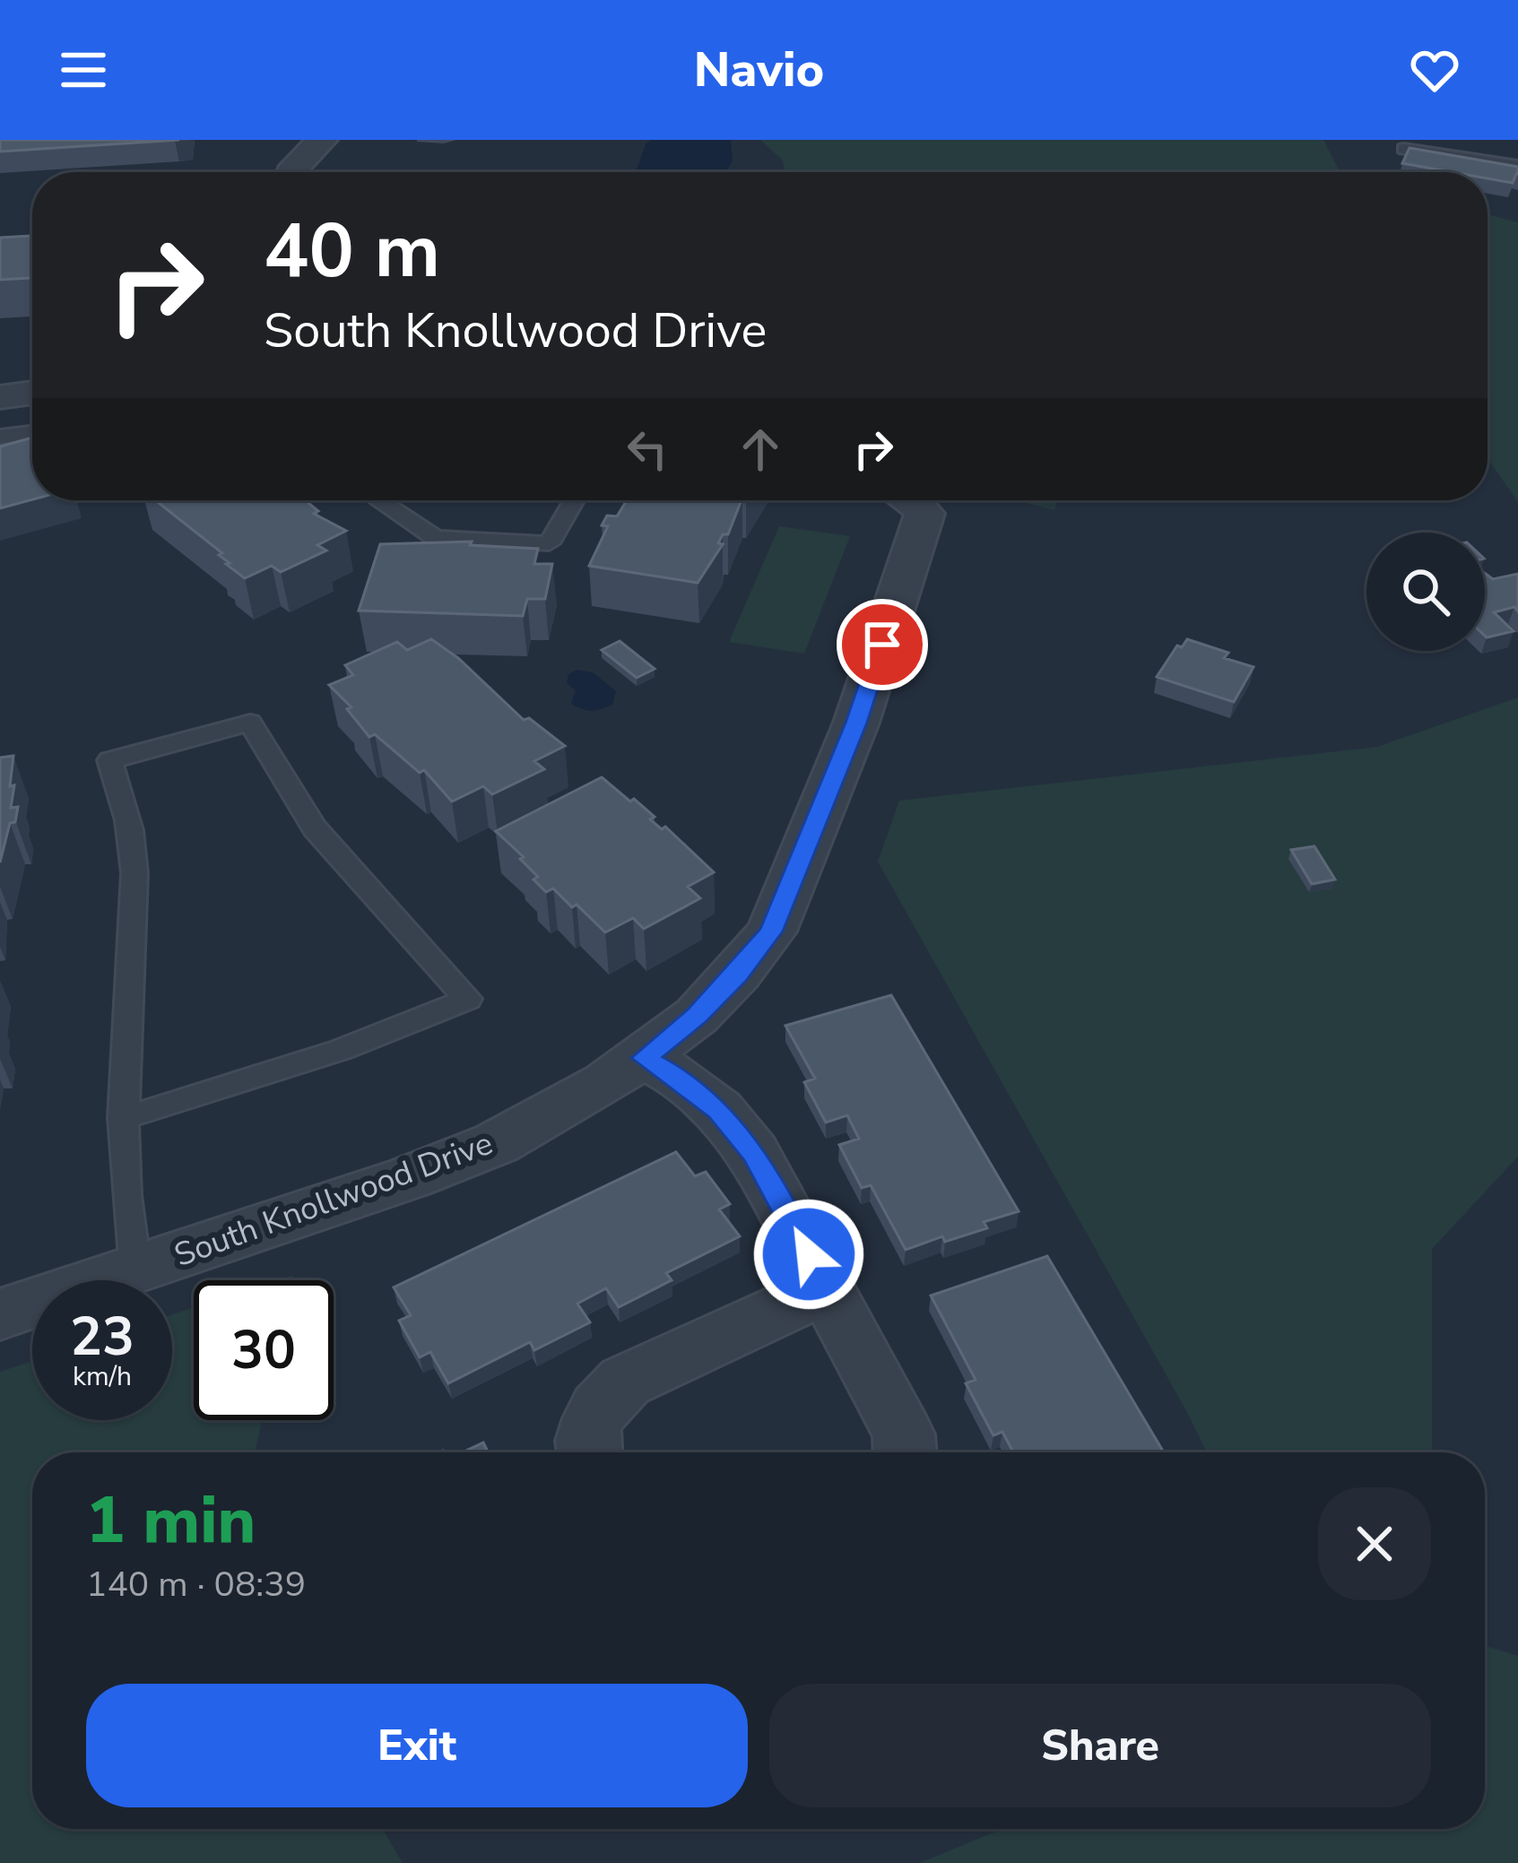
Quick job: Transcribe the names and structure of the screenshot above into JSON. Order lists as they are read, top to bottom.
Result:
{
  "streets": {
    "street": ["South Knollwood Drive"]
  },
  "page": {
    "header": "Navio",
    "turn": ["40 m", "South Knollwood Drive"],
    "speed": "23 km/h",
    "limit": "30",
    "heading": ["1 min", "140 m · 08:39"],
    "buttons": ["Exit", "Share"]
  }
}
